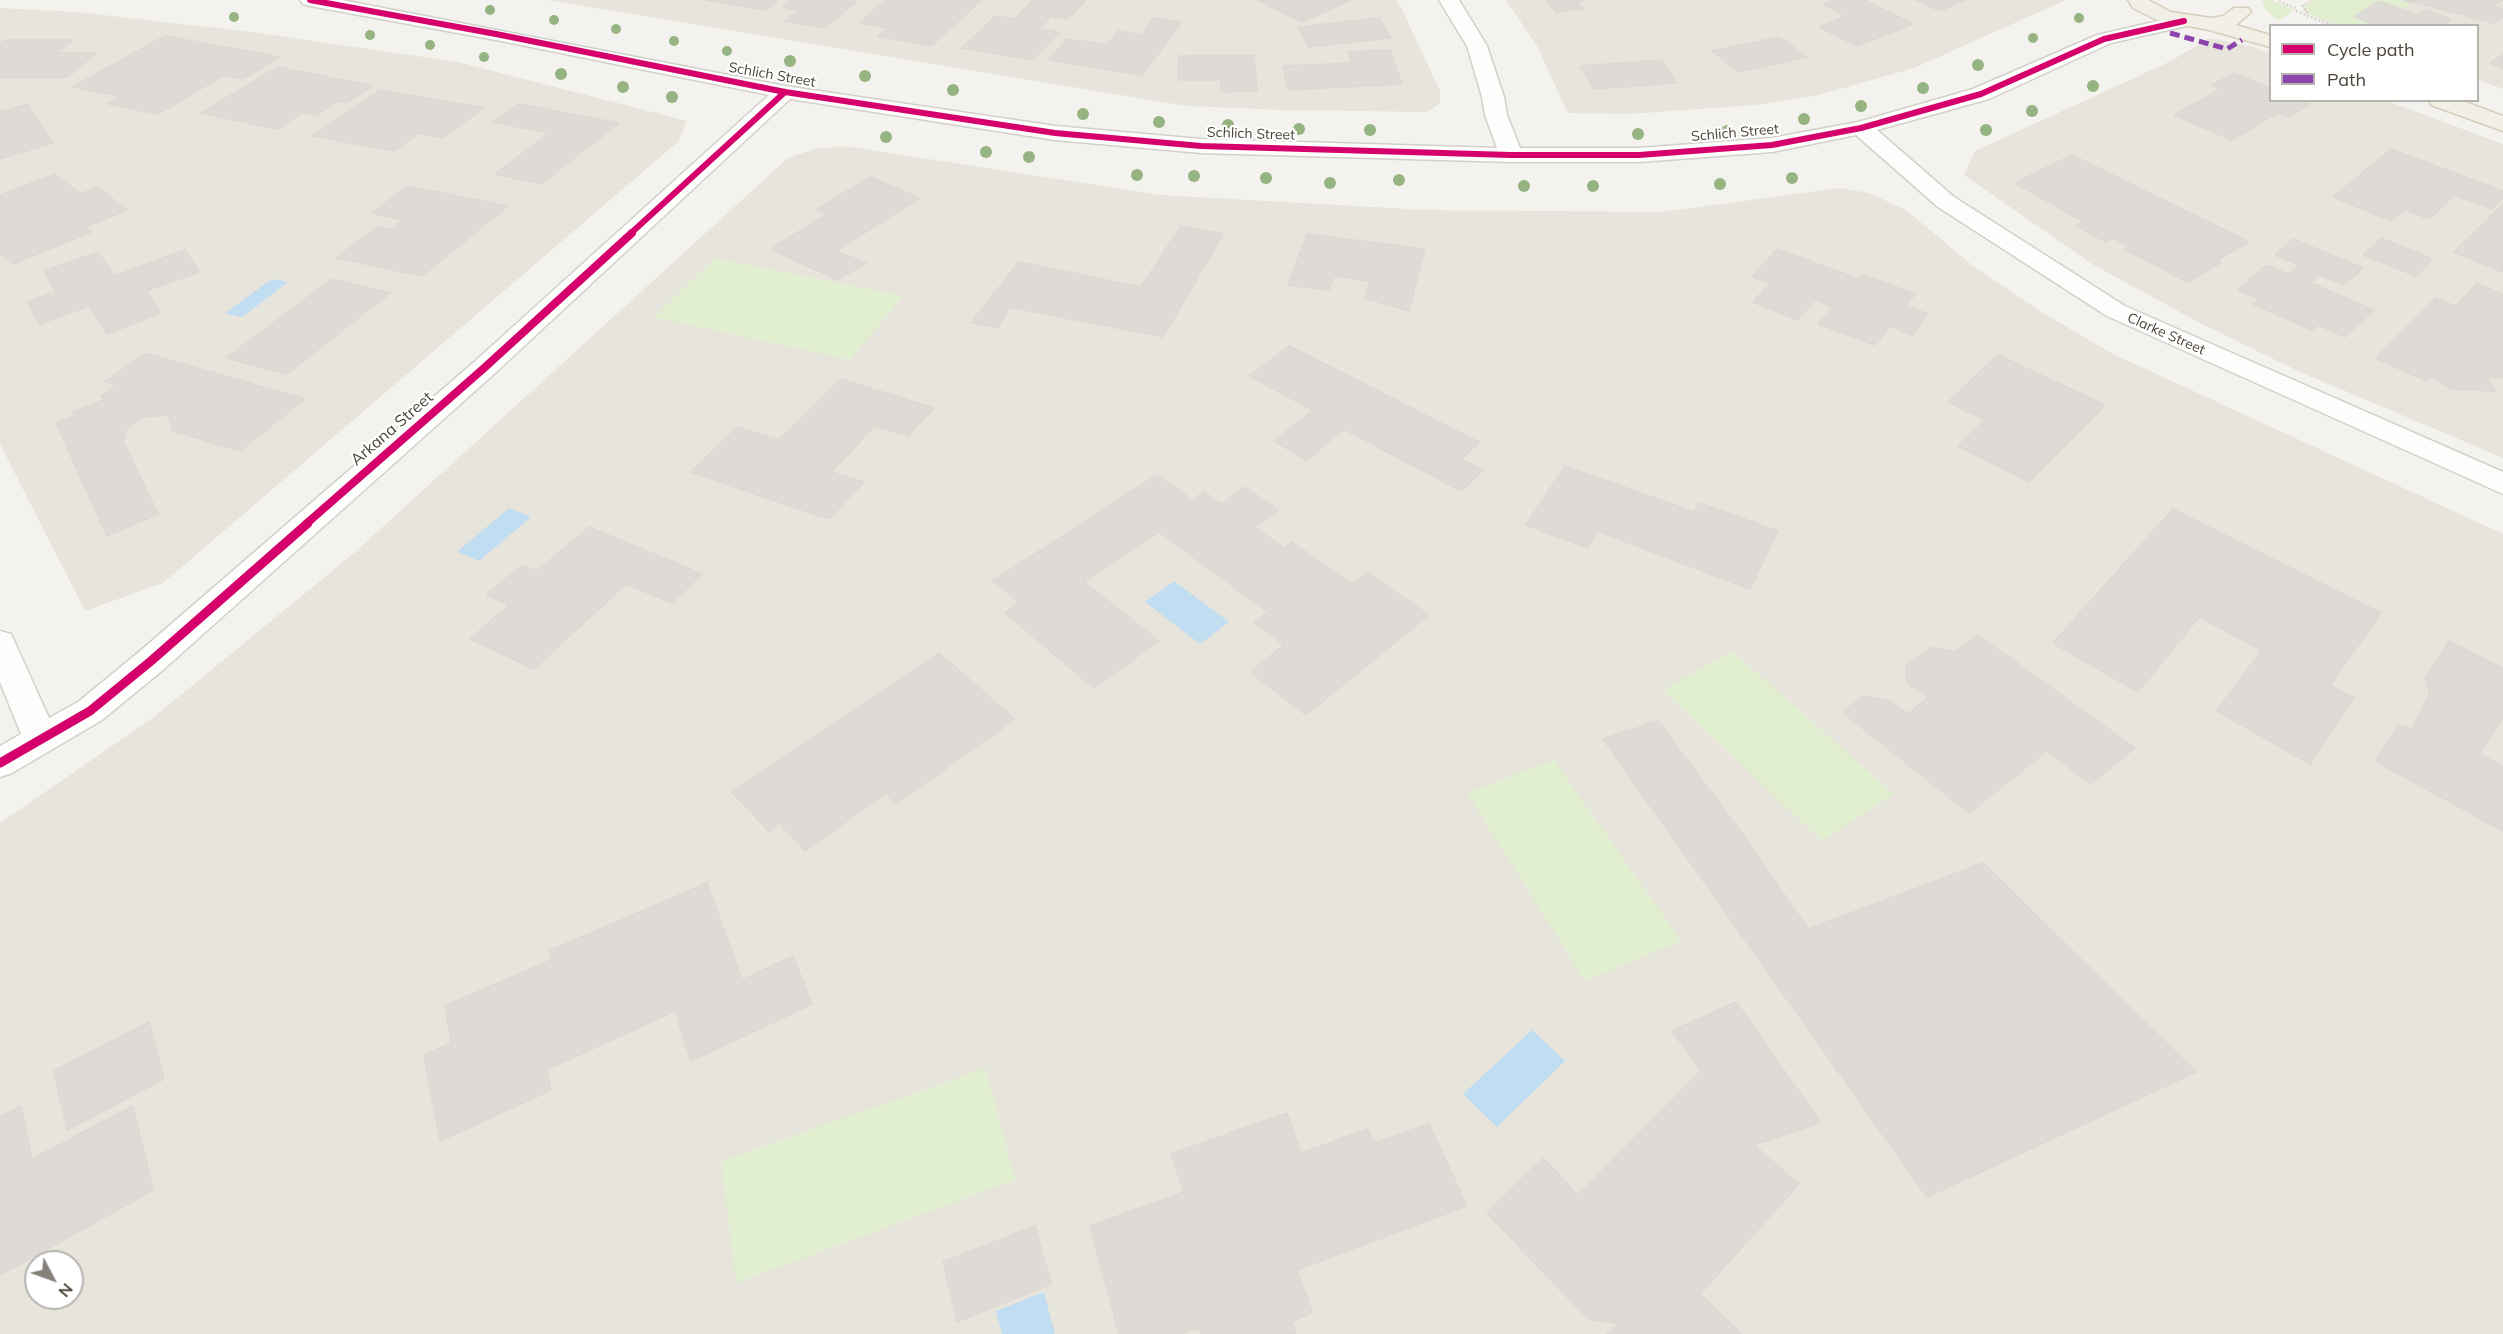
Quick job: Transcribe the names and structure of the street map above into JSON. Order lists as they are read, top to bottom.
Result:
{
  "streets": {
    "street": ["Schlich Street", "Clarke Street", "Arkana Street"]
  },
  "crossings": [
    ["Schlich Street", "Clarke Street"],
    ["Schlich Street", "Arkana Street"]
  ],
  "legend": ["Cycle path", "Path"],
  "north": "bottom right"
}
